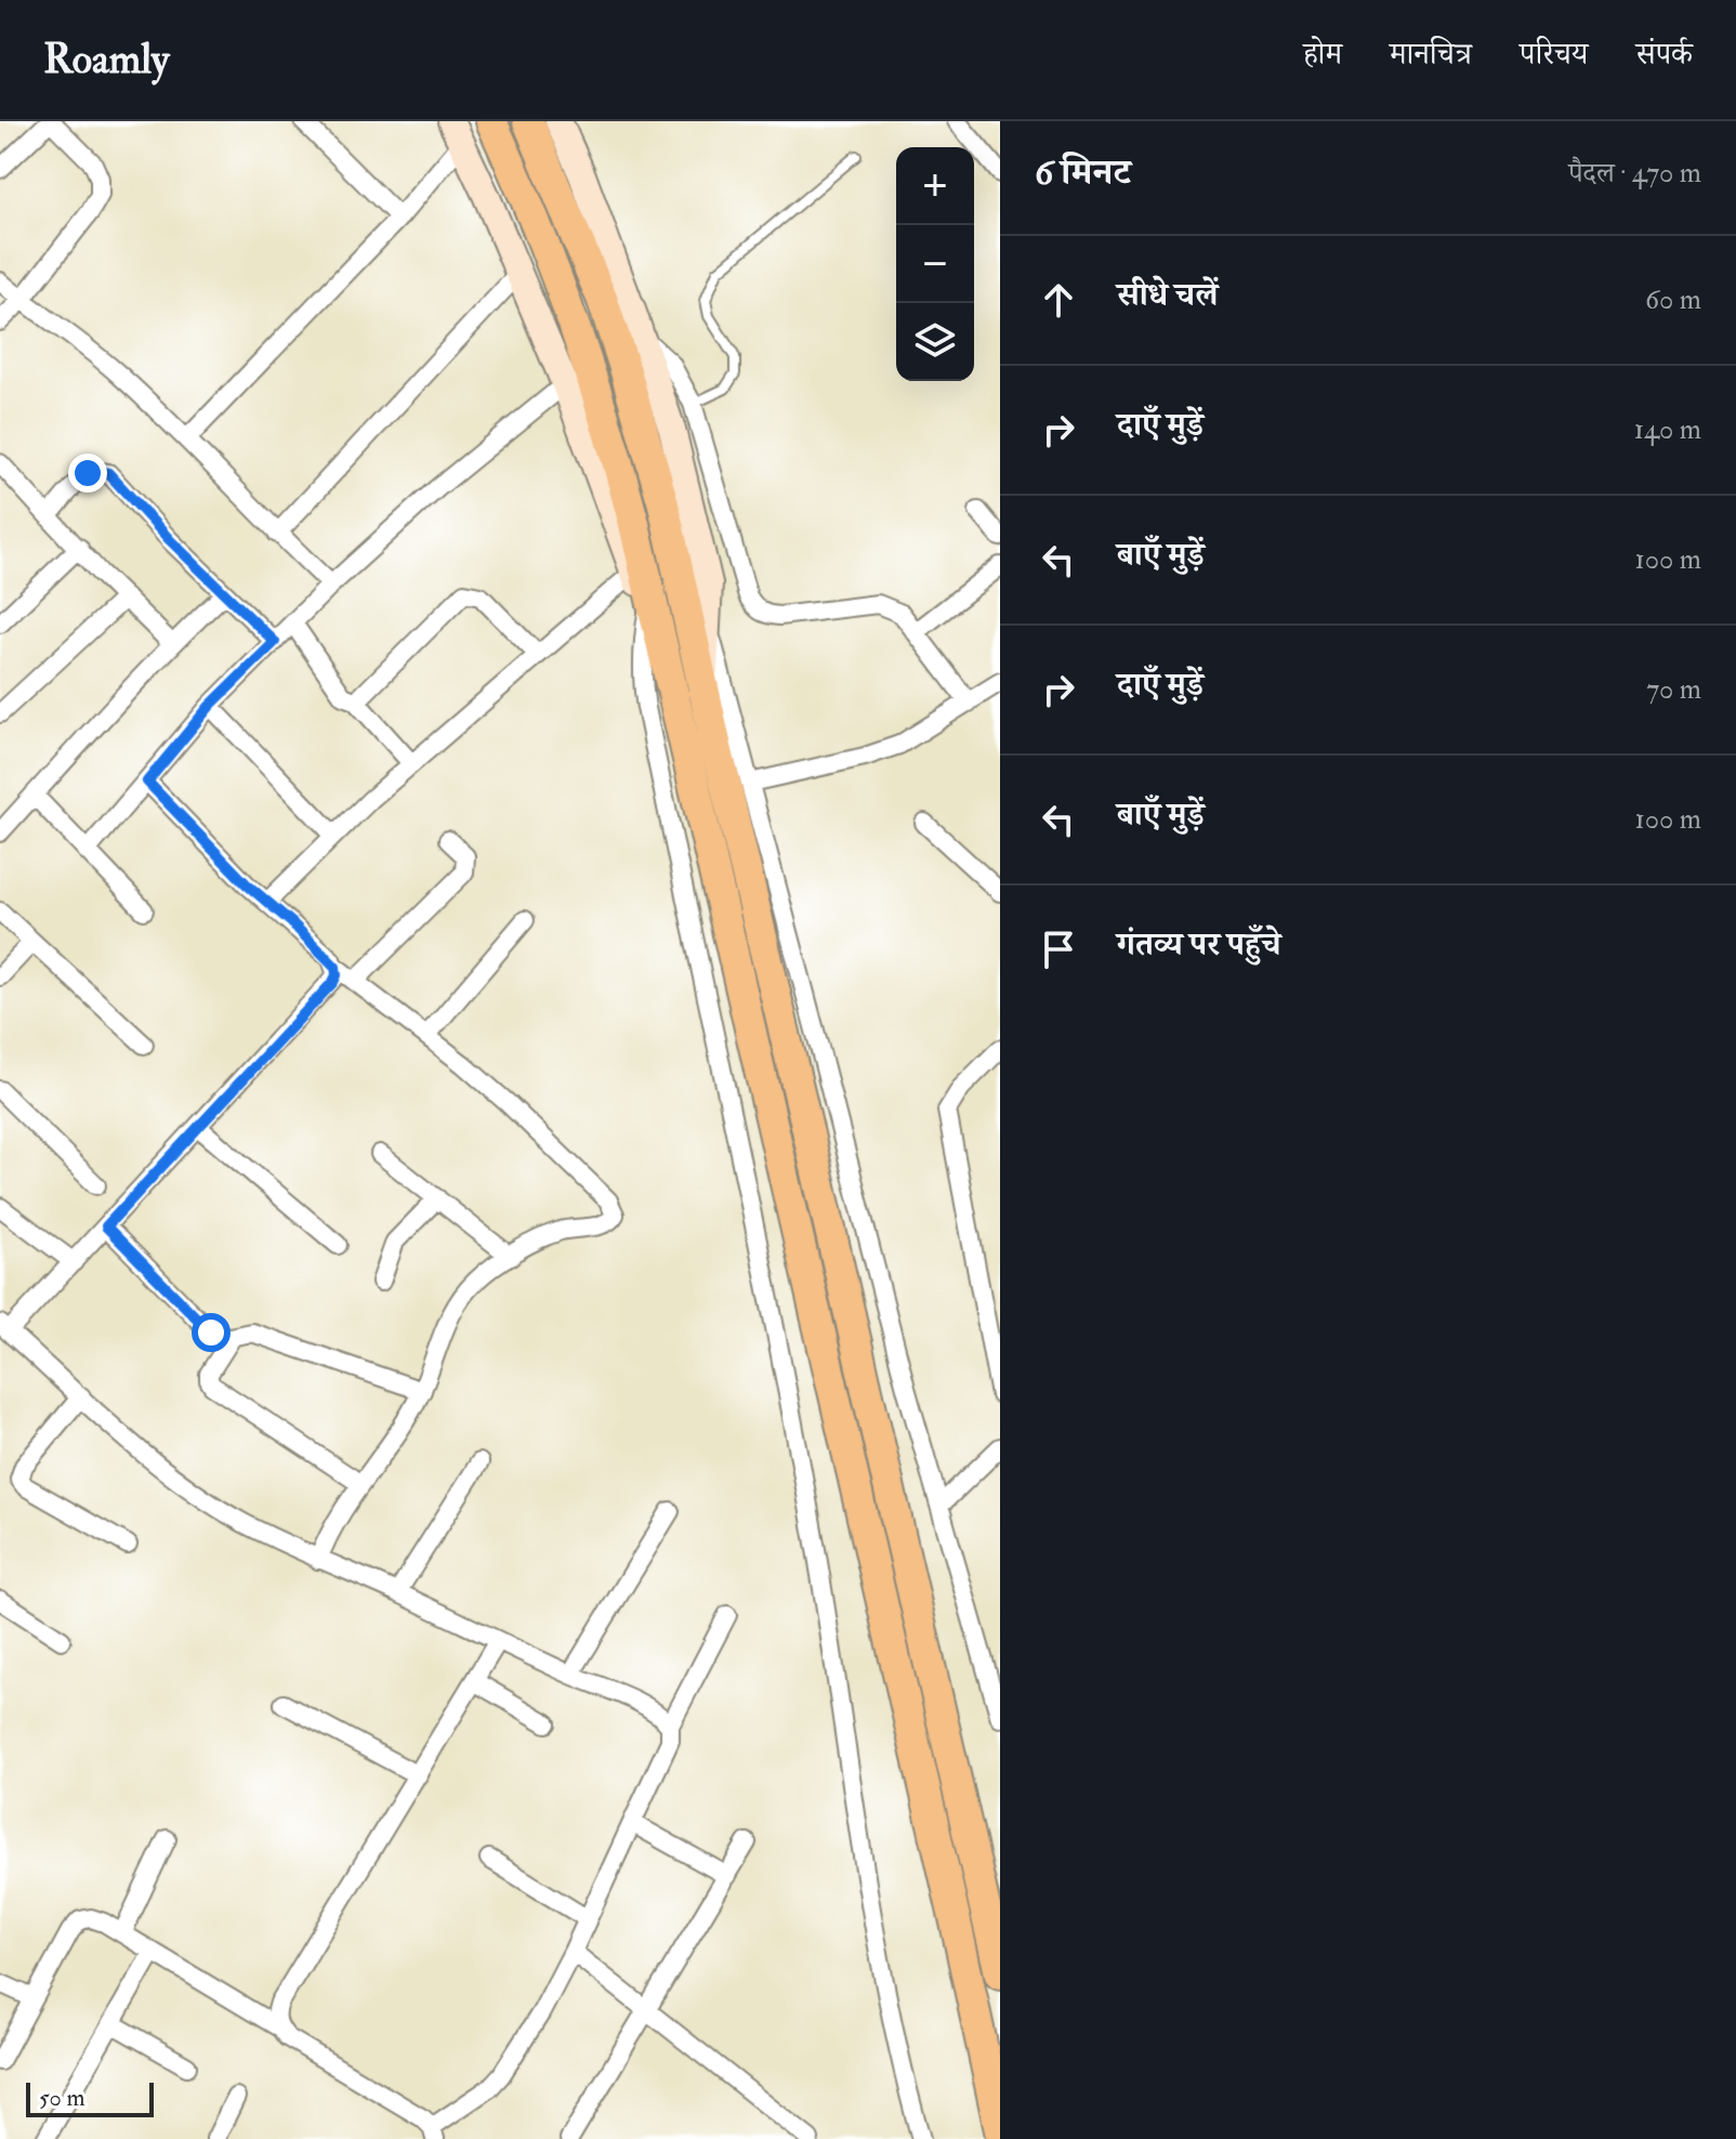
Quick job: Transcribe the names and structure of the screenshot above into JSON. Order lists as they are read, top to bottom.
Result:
{
  "scale_bar": "50 m",
  "page": {
    "header": "Roamly",
    "nav": [
      "होम",
      "मानचित्र",
      "परिचय",
      "संपर्क"
    ],
    "heading": ["6 मिनट", "पैदल · 470 m"],
    "map_buttons": ["+", "−"],
    "list": [
      ["सीधे चलें", "60 m"],
      ["दाएँ मुड़ें", "140 m"],
      ["बाएँ मुड़ें", "100 m"],
      ["दाएँ मुड़ें", "70 m"],
      ["बाएँ मुड़ें", "100 m"],
      "गंतव्य पर पहुँचे"
    ],
    "scale": "50 m"
  }
}
